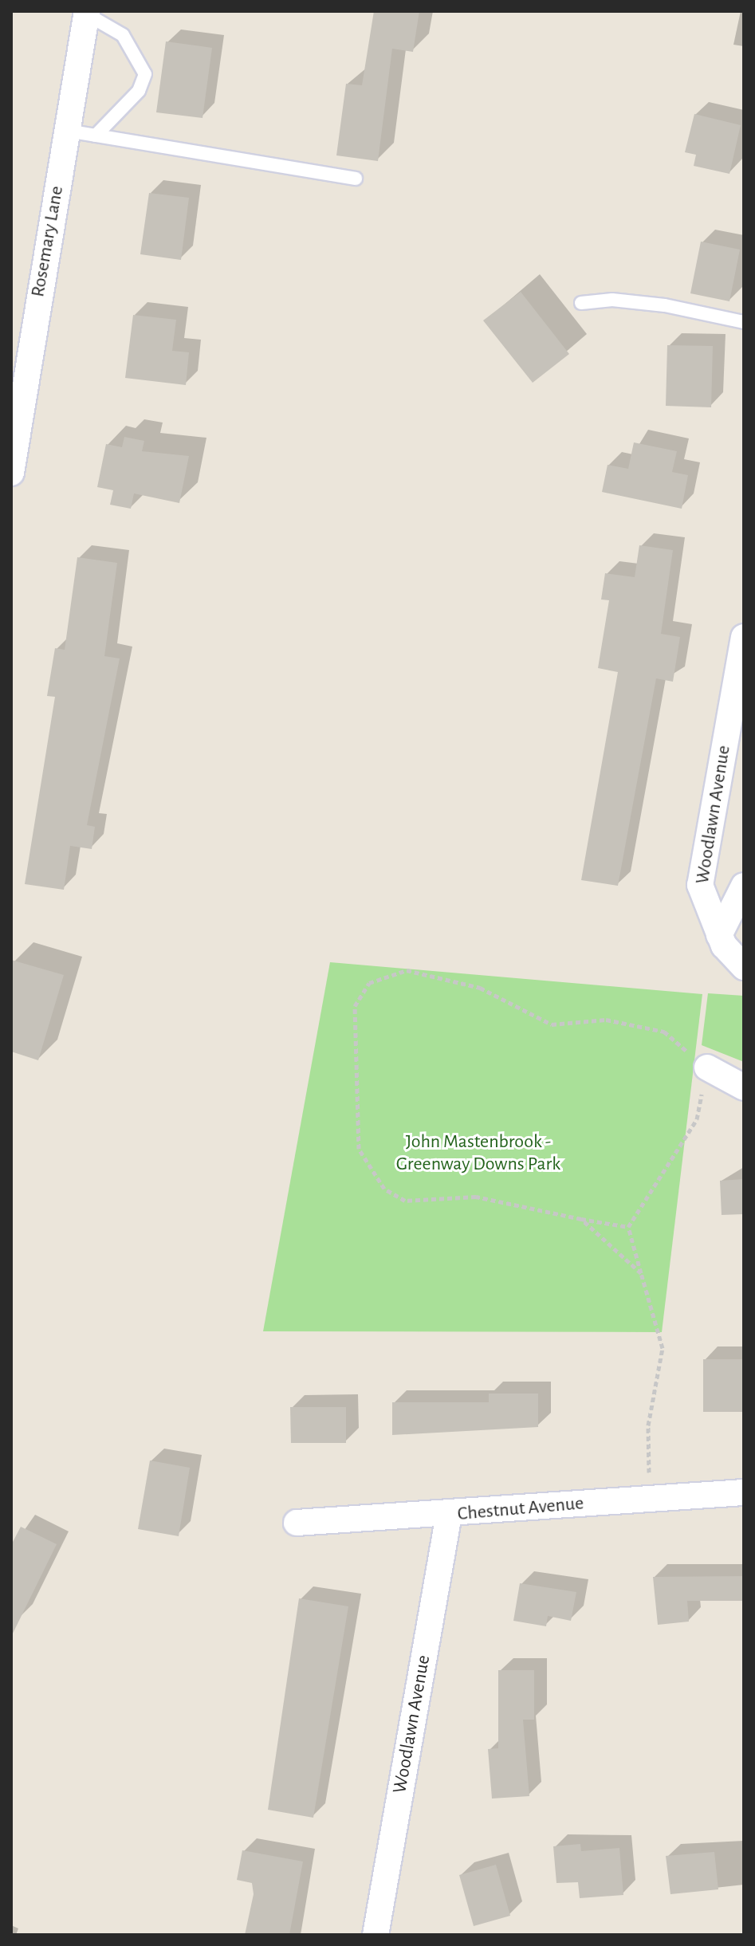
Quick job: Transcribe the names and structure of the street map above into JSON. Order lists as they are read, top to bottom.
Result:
{
  "streets": {
    "street": ["Rosemary Lane", "Woodlawn Avenue", "Chestnut Avenue"]
  },
  "crossings": [
    ["Woodlawn Avenue", "Chestnut Avenue"]
  ],
  "parks": ["John Mastenbrook - Greenway Downs Park"]
}
